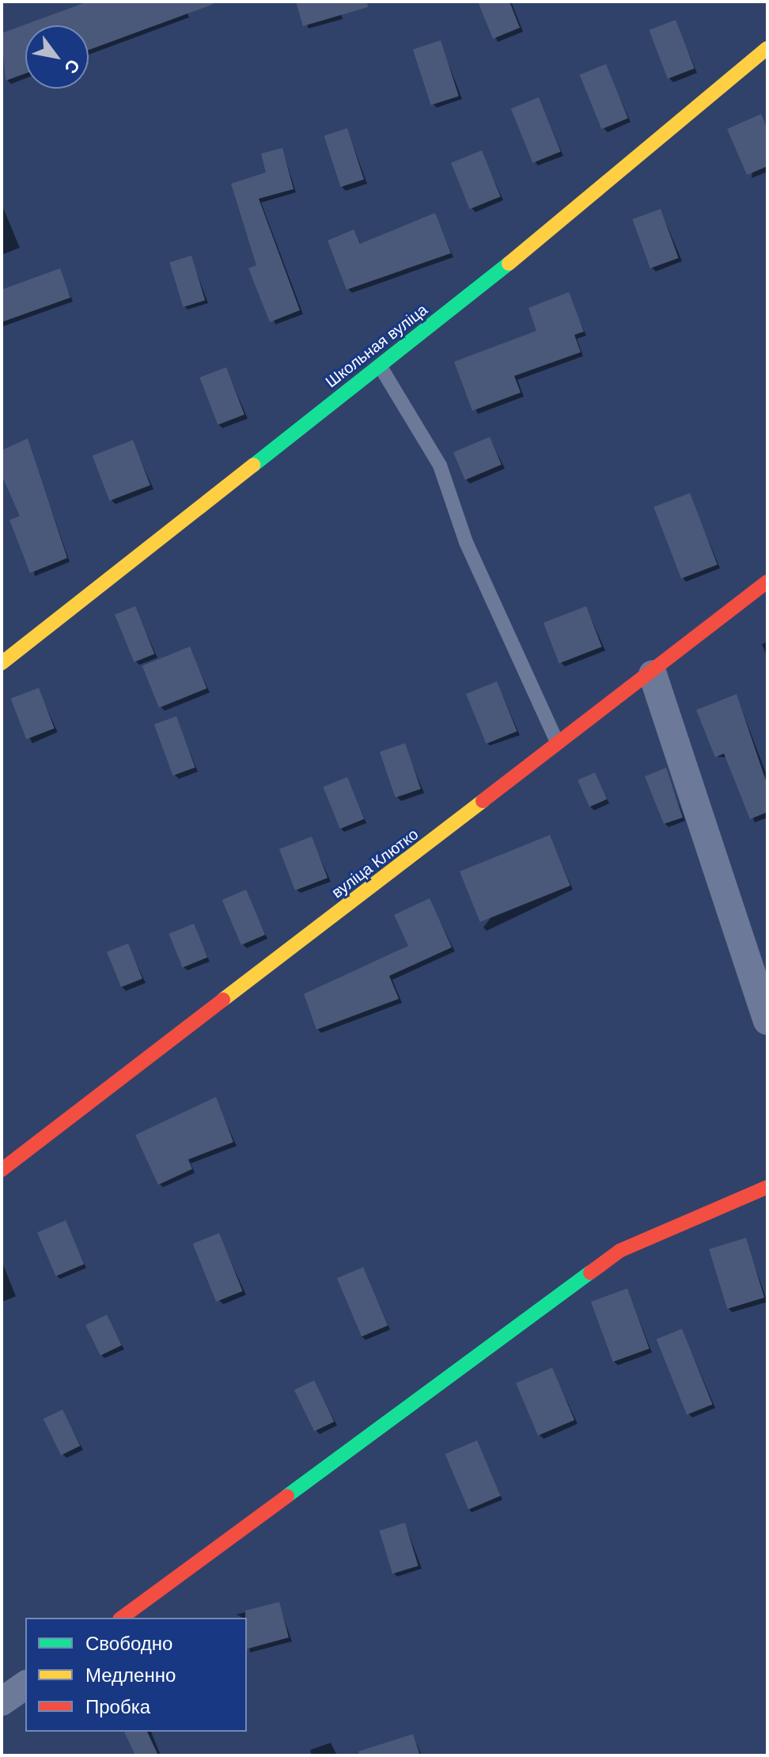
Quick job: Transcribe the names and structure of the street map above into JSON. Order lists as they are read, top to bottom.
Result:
{
  "streets": {
    "street": ["Школьная вуліца", "вуліца Клютко"]
  },
  "legend": ["Свободно", "Медленно", "Пробка"],
  "north": "bottom right"
}
